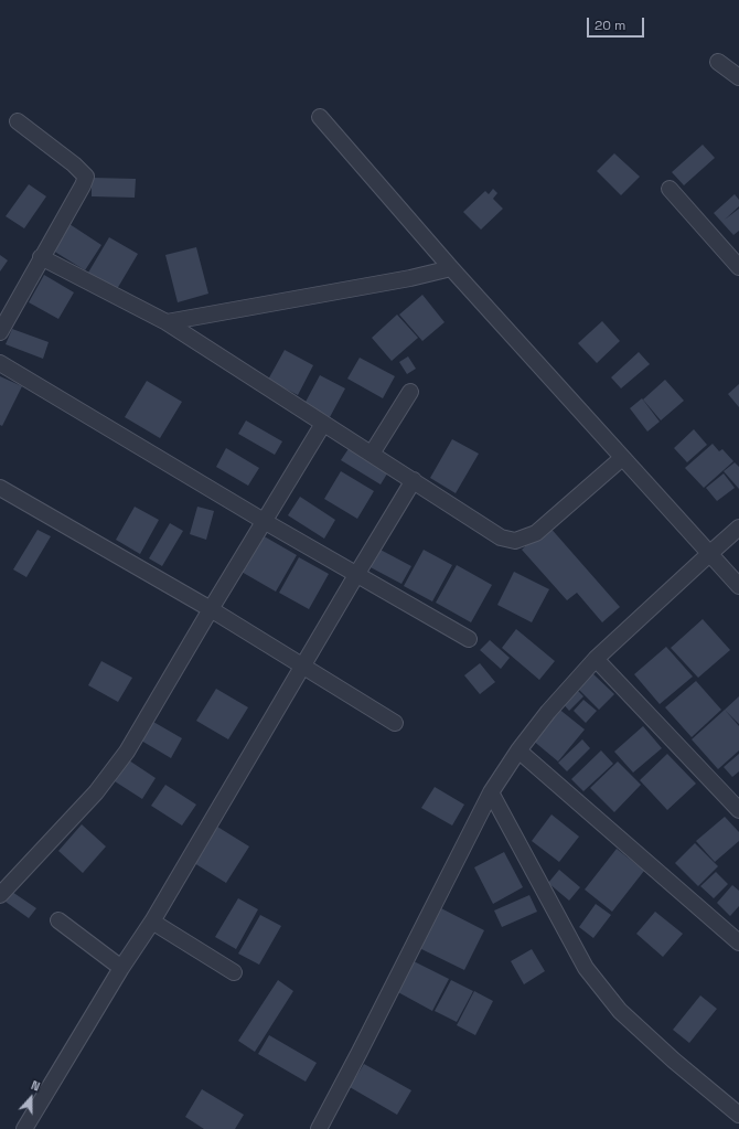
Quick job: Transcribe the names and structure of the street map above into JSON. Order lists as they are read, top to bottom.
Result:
{
  "scale_bar": "20 m",
  "north": "top"
}
